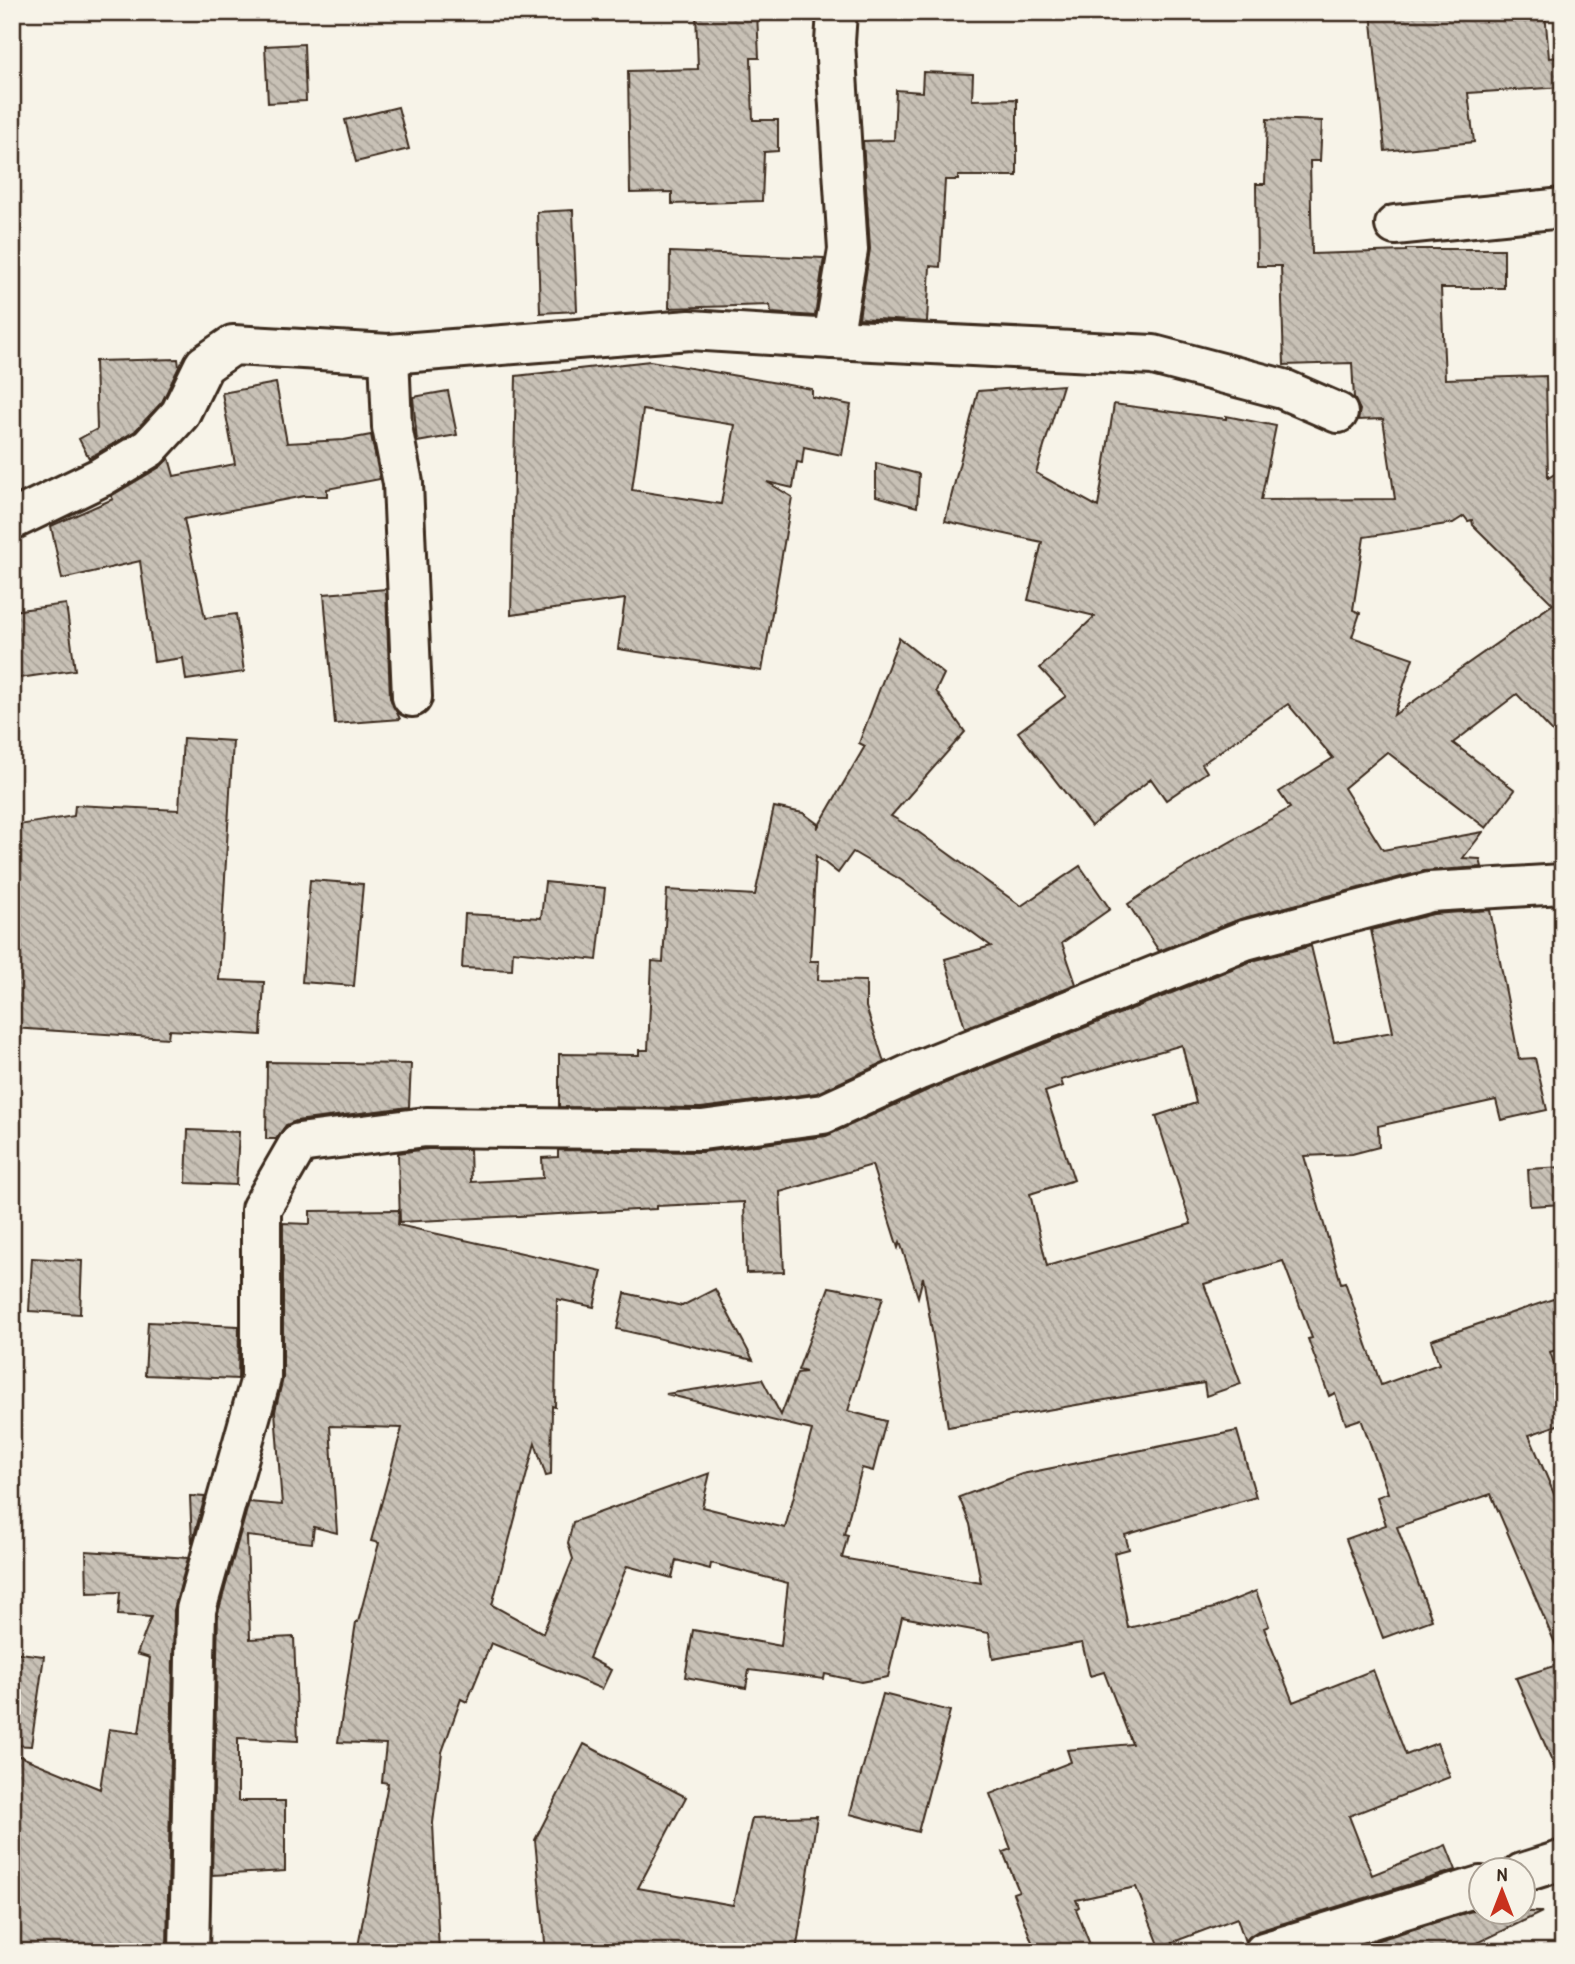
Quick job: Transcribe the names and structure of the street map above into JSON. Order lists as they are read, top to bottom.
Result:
{
  "north": "top"
}
